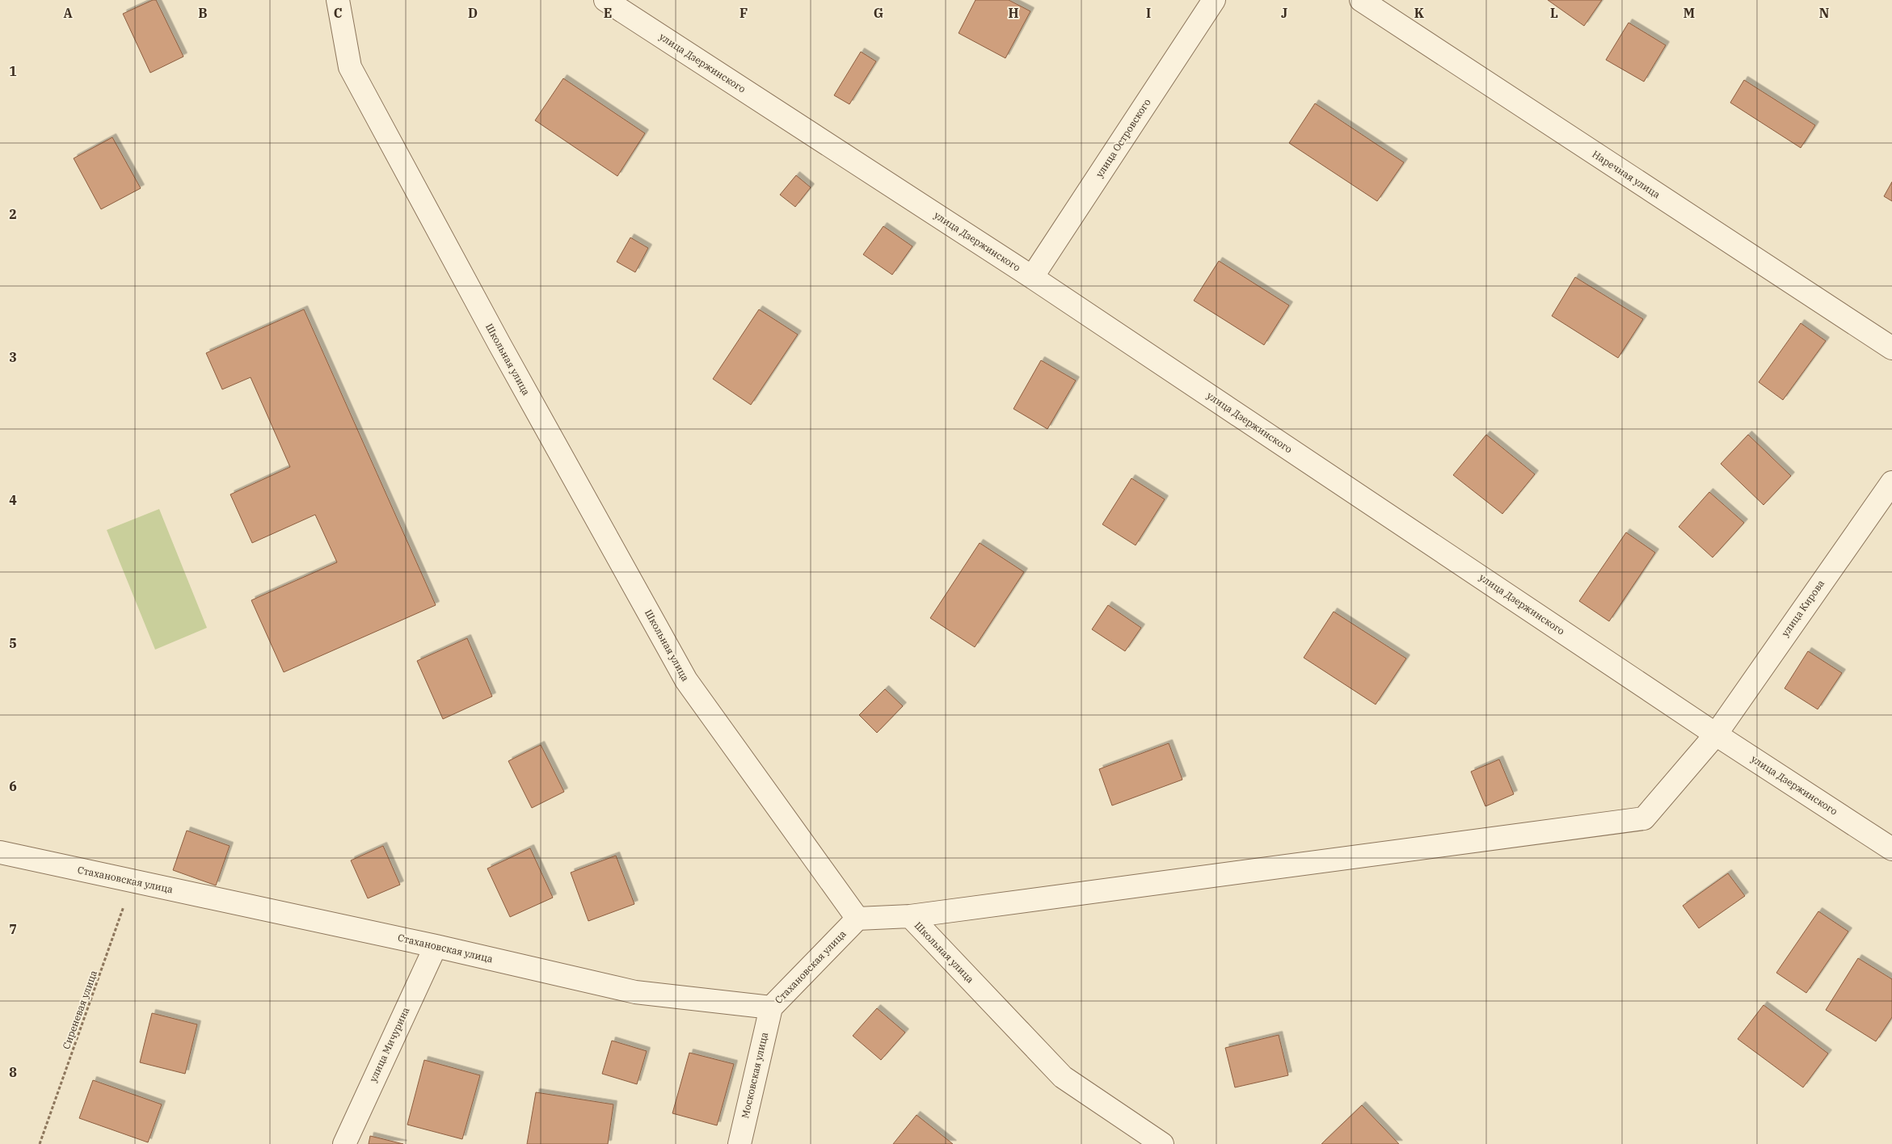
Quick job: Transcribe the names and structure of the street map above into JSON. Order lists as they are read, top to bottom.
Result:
{
  "streets": {
    "street": [
      "улица Дзержинского",
      "улица Островского",
      "Наречная улица",
      "Школьная улица",
      "улица Кирова",
      "Стахановская улица",
      "улица Мичурина",
      "Московская улица"
    ],
    "path": ["Сиреневая улица"]
  },
  "crossings": [
    ["улица Дзержинского", "улица Островского"],
    ["улица Дзержинского", "улица Кирова"],
    ["Школьная улица", "улица Кирова"],
    ["Школьная улица", "Стахановская улица"],
    ["Стахановская улица", "Сиреневая улица"],
    ["Стахановская улица", "улица Мичурина"],
    ["Стахановская улица", "Московская улица"]
  ],
  "grid": {
    "columns": [
      "A",
      "B",
      "C",
      "D",
      "E",
      "F",
      "G",
      "H",
      "I",
      "J",
      "K",
      "L",
      "M",
      "N"
    ],
    "rows": [
      "1",
      "2",
      "3",
      "4",
      "5",
      "6",
      "7",
      "8"
    ]
  }
}
